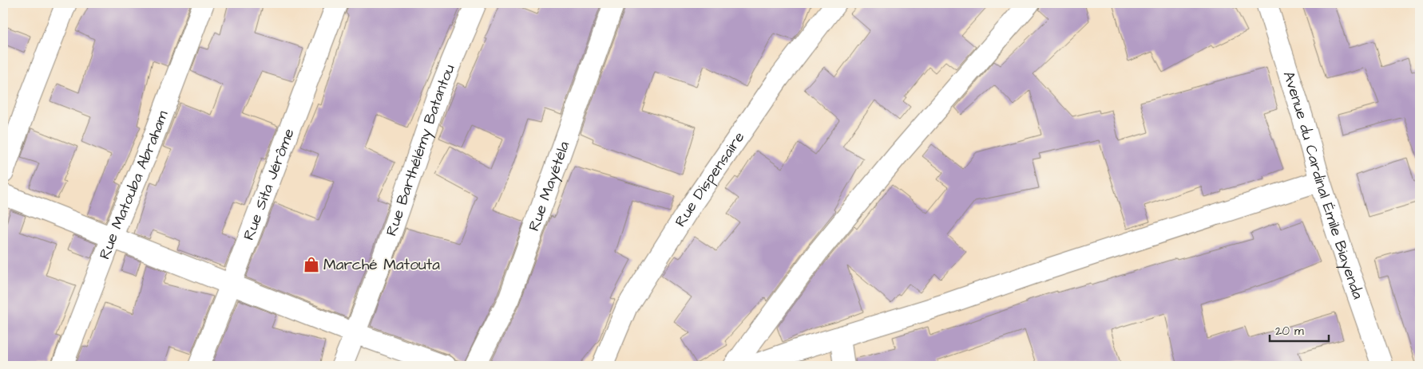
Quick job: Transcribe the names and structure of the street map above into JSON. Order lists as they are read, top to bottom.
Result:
{
  "streets": {
    "street": [
      "Rue Barthélémy Batantou",
      "Rue Dispensaire",
      "Rue Matouba Abraham",
      "Rue Sita Jérôme",
      "Avenue du Cardinal Émile Biayenda",
      "Rue Mayétéla"
    ]
  },
  "places": {
    "shop": ["Marché Matouta"]
  },
  "scale_bar": "20 m"
}
